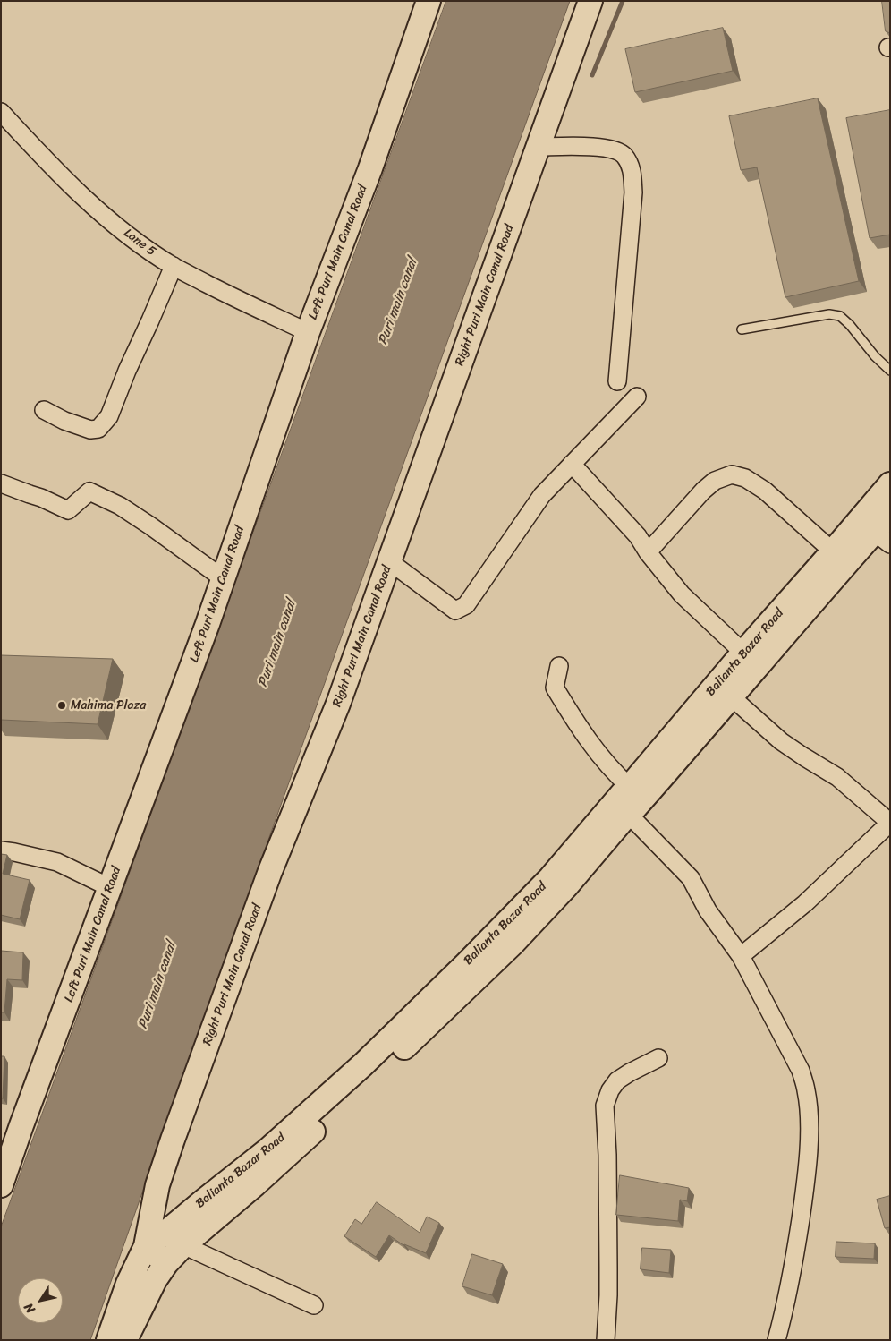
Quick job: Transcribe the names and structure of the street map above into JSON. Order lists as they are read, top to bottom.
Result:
{
  "streets": {
    "street": [
      "Lane 5",
      "Left Puri Main Canal Road",
      "Right Puri Main Canal Road",
      "Balianta Bazar Road"
    ]
  },
  "crossings": [
    ["Lane 5", "Left Puri Main Canal Road"],
    ["Right Puri Main Canal Road", "Balianta Bazar Road"]
  ],
  "water": ["Puri main canal"],
  "places": ["Mahima Plaza"],
  "north": "bottom left"
}
